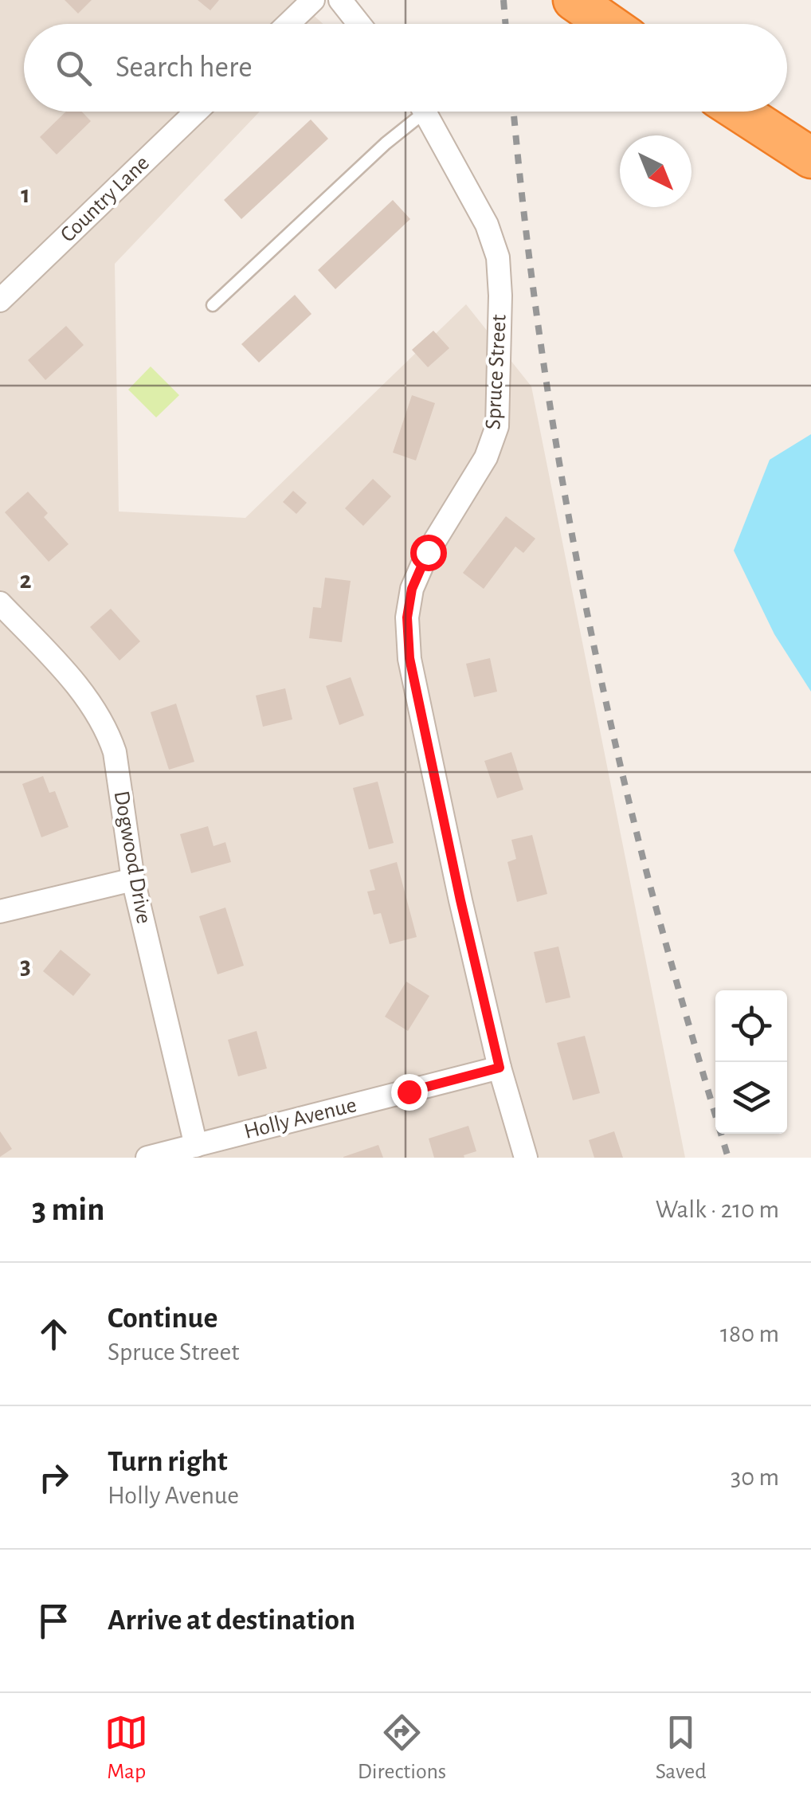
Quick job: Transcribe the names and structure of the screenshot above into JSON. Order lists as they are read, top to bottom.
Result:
{
  "streets": {
    "street": [
      "Country Lane",
      "Spruce Street",
      "Dogwood Drive",
      "Holly Avenue"
    ]
  },
  "crossings": [
    ["Spruce Street", "Holly Avenue"],
    ["Dogwood Drive", "Holly Avenue"]
  ],
  "north": "bottom right",
  "page": {
    "search": "Search here",
    "heading": ["3 min", "Walk · 210 m"],
    "list": [
      ["Continue", "Spruce Street", "180 m"],
      ["Turn right", "Holly Avenue", "30 m"],
      "Arrive at destination"
    ],
    "nav": ["Map", "Directions", "Saved"]
  },
  "grid": {
    "rows": ["1", "2", "3"]
  }
}
